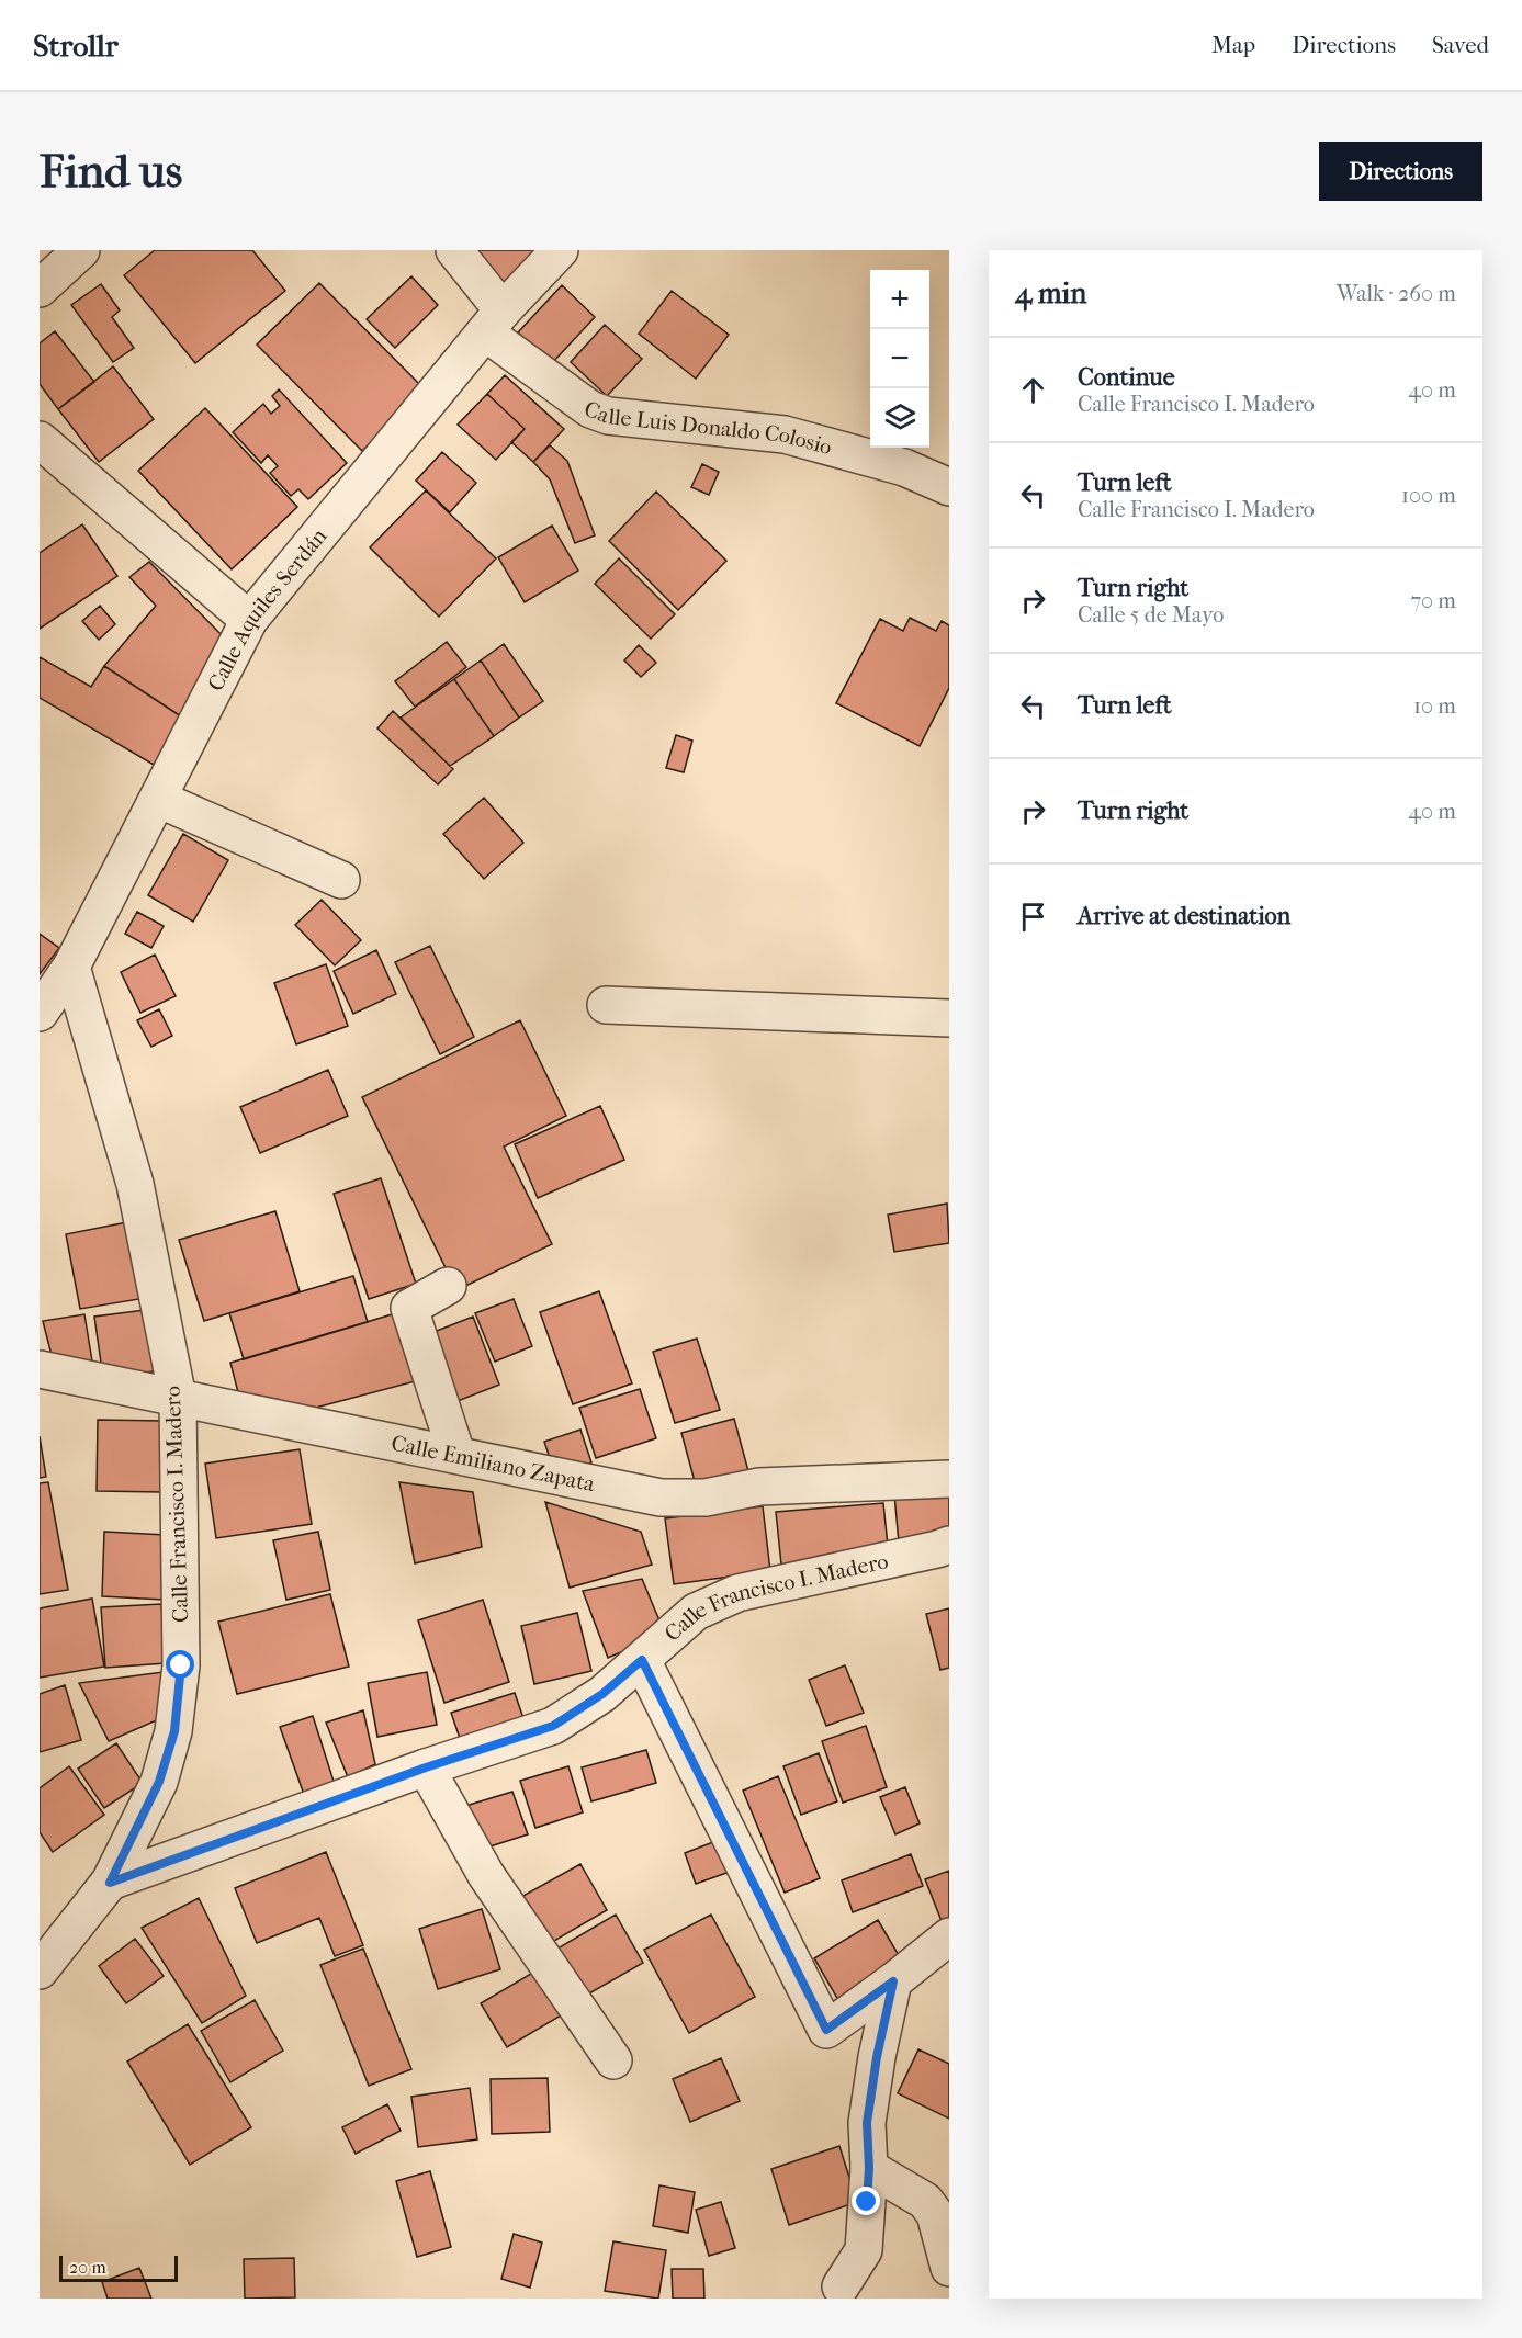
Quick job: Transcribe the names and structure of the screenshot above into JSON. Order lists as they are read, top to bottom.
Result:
{
  "streets": {
    "street": [
      "Calle Luis Donaldo Colosio",
      "Calle Aquiles Serdán",
      "Calle Emiliano Zapata",
      "Calle Francisco I. Madero"
    ]
  },
  "crossings": [
    ["Calle Luis Donaldo Colosio", "Calle Aquiles Serdán"],
    ["Calle Aquiles Serdán", "Calle Francisco I. Madero"],
    ["Calle Emiliano Zapata", "Calle Francisco I. Madero"]
  ],
  "scale_bar": "20 m",
  "page": {
    "header": "Strollr",
    "nav": ["Map", "Directions", "Saved"],
    "buttons": "Directions",
    "title": "Find us",
    "heading": ["4 min", "Walk · 260 m"],
    "map_buttons": ["+", "−"],
    "list": [
      ["Continue", "Calle Francisco I. Madero", "40 m"],
      ["Turn left", "Calle Francisco I. Madero", "100 m"],
      ["Turn right", "Calle 5 de Mayo", "70 m"],
      ["Turn left", "10 m"],
      ["Turn right", "40 m"],
      "Arrive at destination"
    ],
    "scale": "20 m"
  }
}
